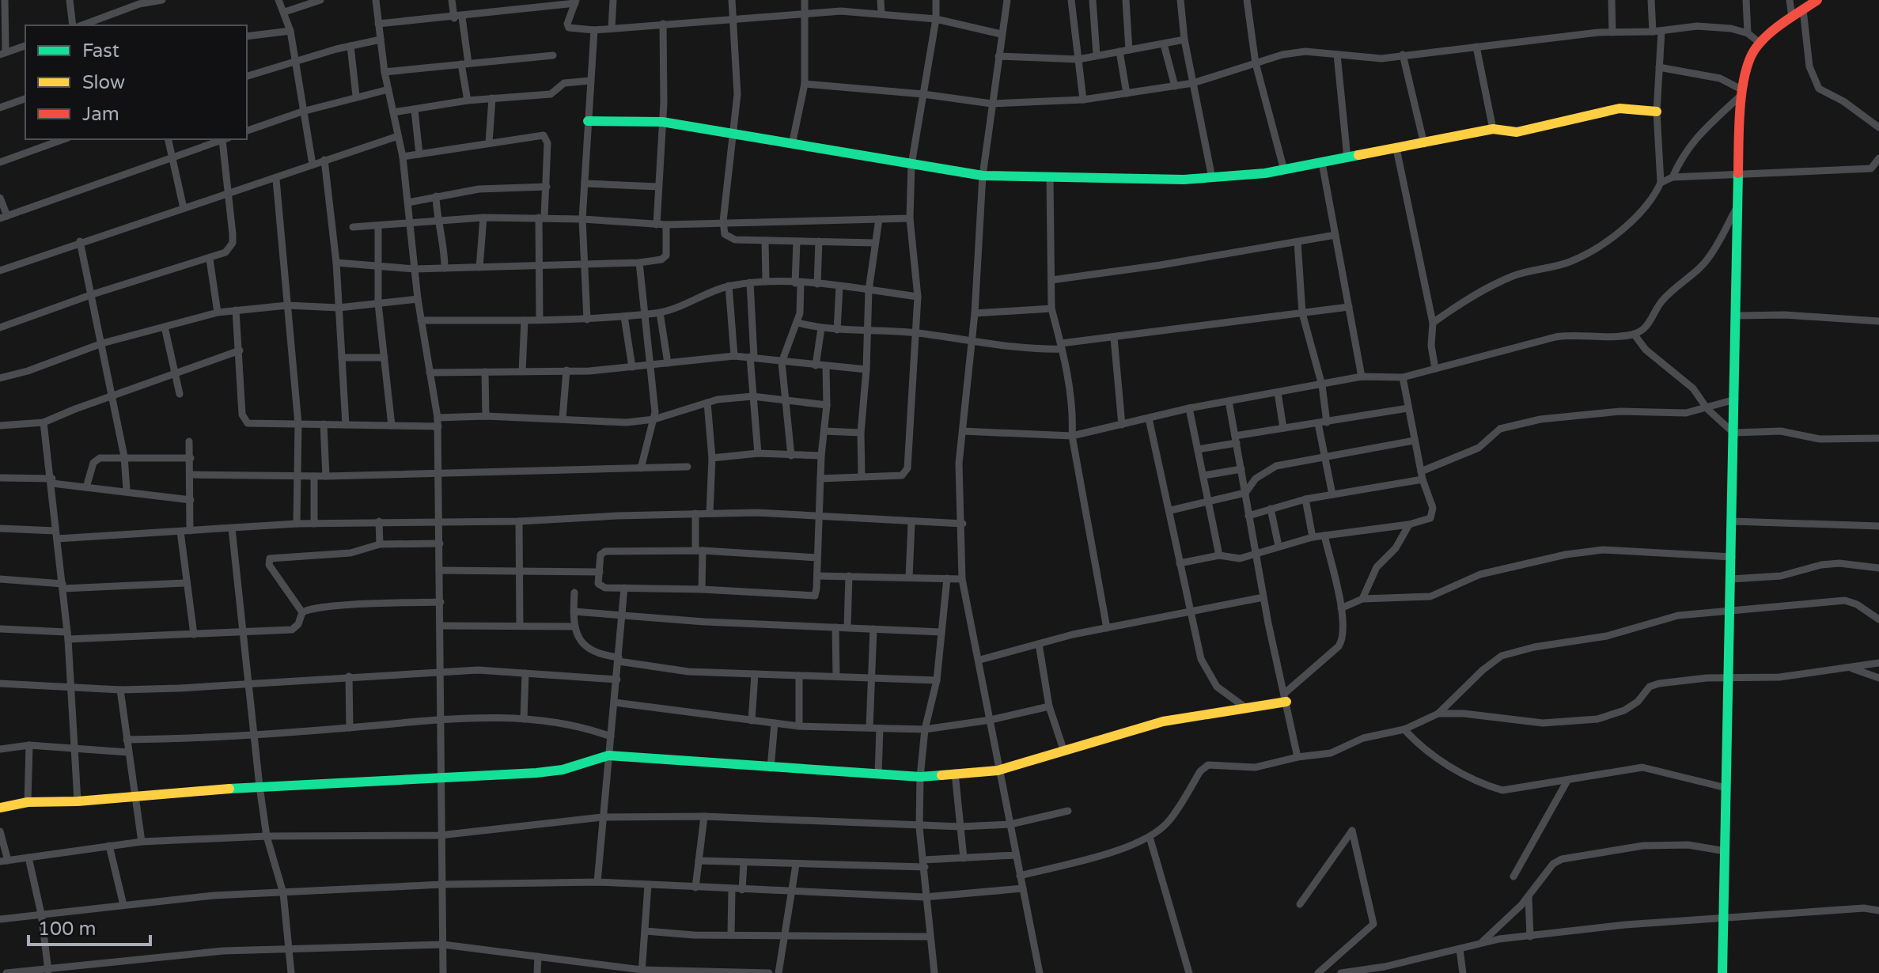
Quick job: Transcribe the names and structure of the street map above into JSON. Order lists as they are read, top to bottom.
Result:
{
  "legend": ["Fast", "Slow", "Jam"],
  "scale_bar": "100 m"
}
